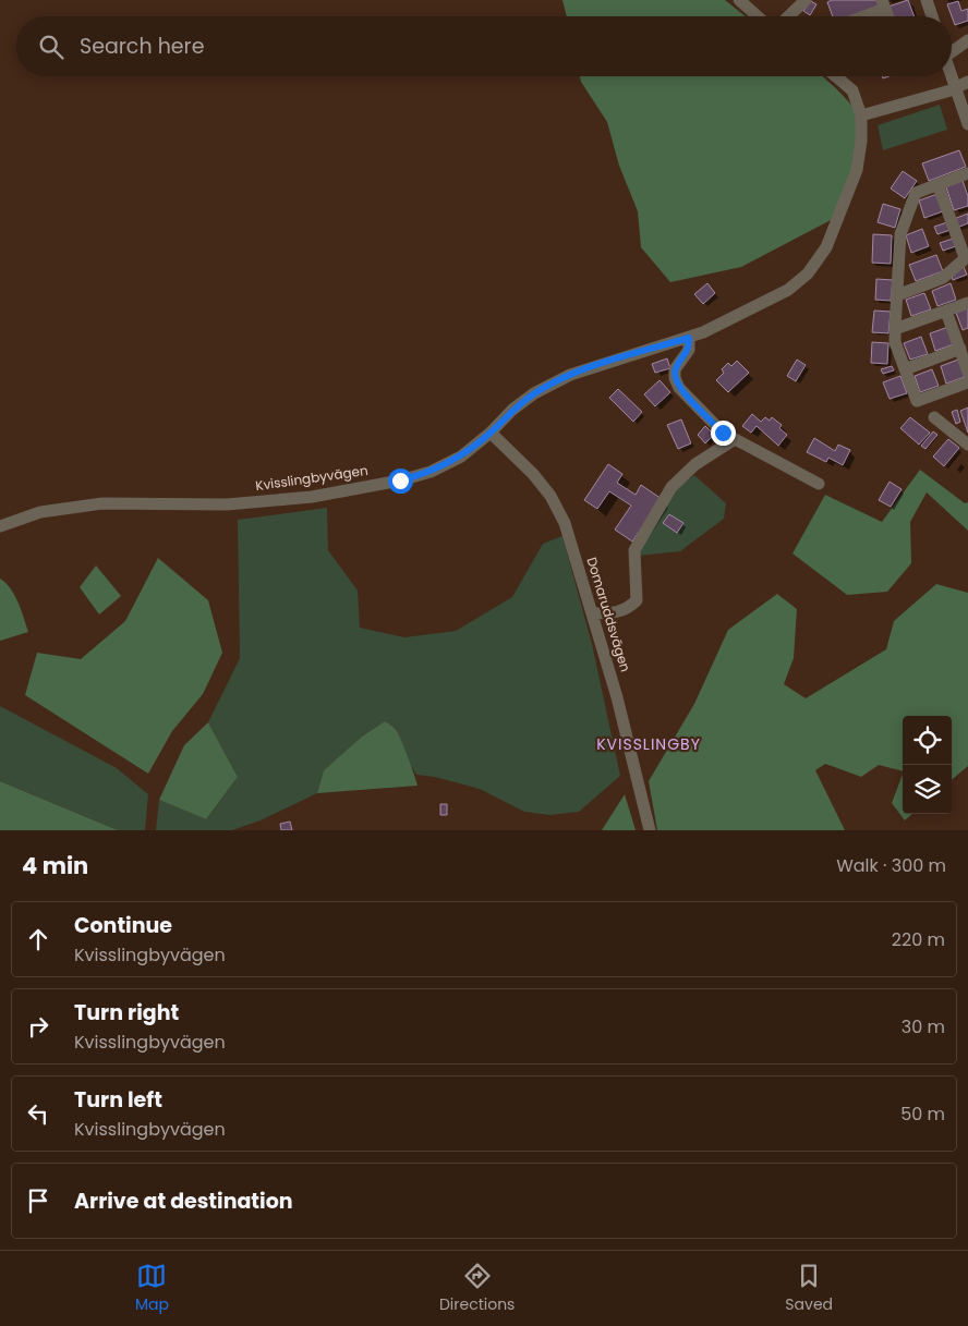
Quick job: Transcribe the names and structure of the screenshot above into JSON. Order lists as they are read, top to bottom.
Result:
{
  "streets": {
    "street": ["Kvisslingbyvägen", "Domaruddsvägen"]
  },
  "crossings": [
    ["Kvisslingbyvägen", "Domaruddsvägen"]
  ],
  "districts": ["KVISSLINGBY"],
  "page": {
    "search": "Search here",
    "heading": ["4 min", "Walk · 300 m"],
    "list": [
      ["Continue", "Kvisslingbyvägen", "220 m"],
      ["Turn right", "Kvisslingbyvägen", "30 m"],
      ["Turn left", "Kvisslingbyvägen", "50 m"],
      "Arrive at destination"
    ],
    "nav": ["Map", "Directions", "Saved"]
  }
}
